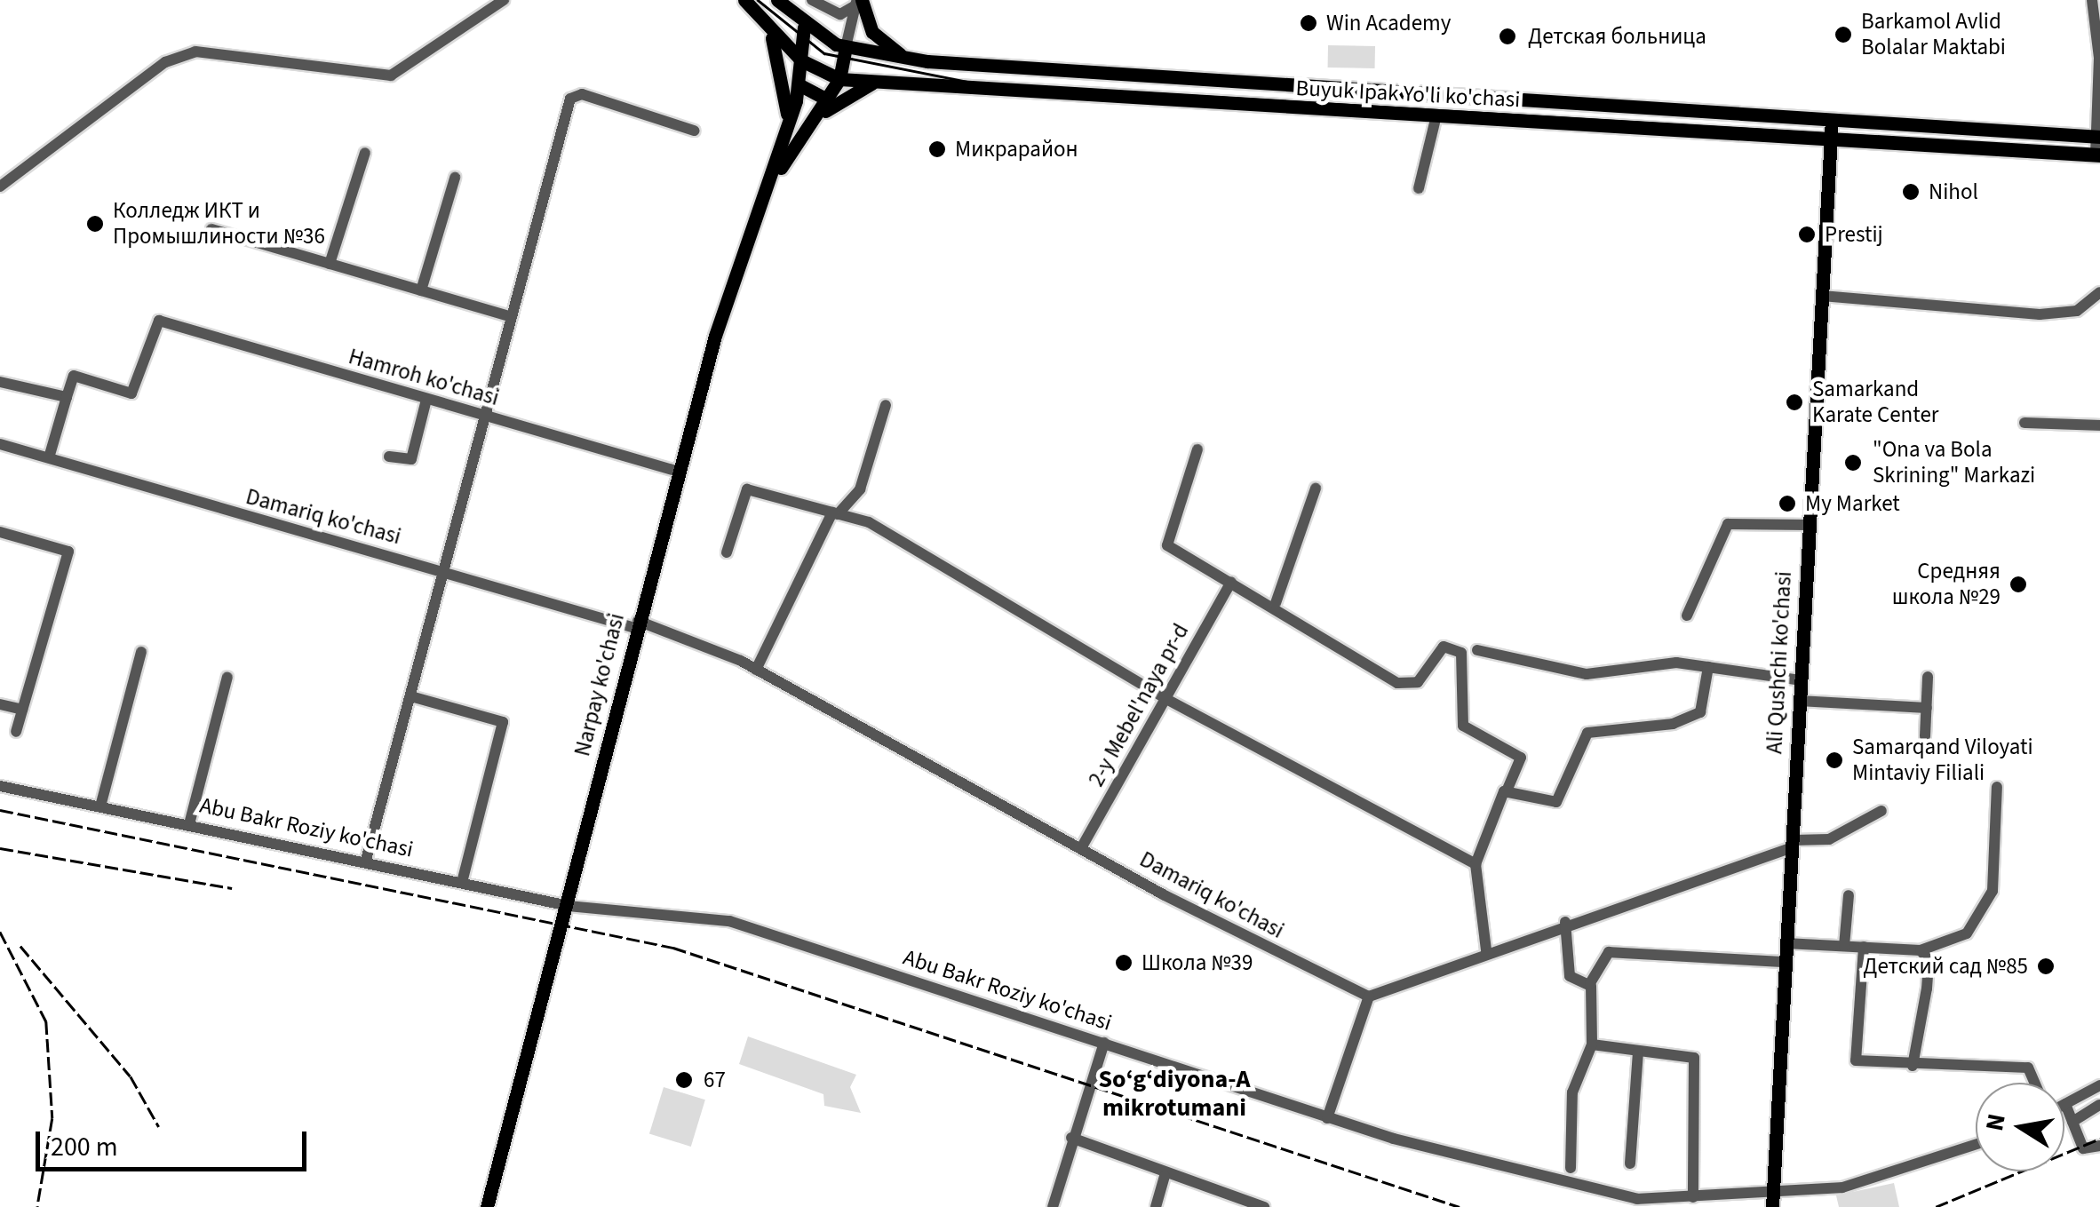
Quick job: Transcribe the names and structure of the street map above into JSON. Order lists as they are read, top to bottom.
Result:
{
  "streets": {
    "main road": ["Buyuk Ipak Yo'li ko'chasi", "Ali Qushchi ko'chasi", "Narpay ko'chasi"],
    "street": [
      "Hamroh ko'chasi",
      "Damariq ko'chasi",
      "2-y Mebel'naya pr-d",
      "Abu Bakr Roziy ko'chasi"
    ]
  },
  "crossings": [
    ["Buyuk Ipak Yo'li ko'chasi", "Ali Qushchi ko'chasi"],
    ["Buyuk Ipak Yo'li ko'chasi", "Narpay ko'chasi"],
    ["Hamroh ko'chasi", "Narpay ko'chasi"],
    ["Damariq ko'chasi", "Narpay ko'chasi"],
    ["Damariq ko'chasi", "2-y Mebel'naya pr-d"],
    ["Ali Qushchi ko'chasi", "Abu Bakr Roziy ko'chasi"],
    ["Narpay ko'chasi", "Abu Bakr Roziy ko'chasi"]
  ],
  "districts": ["So‘g‘diyona-А mikrotumani"],
  "places": [
    "Win Academy",
    "Barkamol Avlid Bolalar Maktabi",
    "Детская больница",
    "Микрарайон",
    "Nihol",
    "Колледж ИКТ и Промышлиности №36",
    "Prestij",
    "Samarkand Karate Center",
    "\"Ona va Bola Skrining\" Markazi",
    "My Market",
    "Средняя школа №29",
    "Samarqand Viloyati Mintaviy Filiali",
    "Школа №39",
    "Детский сад №85",
    "67"
  ],
  "scale_bar": "200 m",
  "north": "left"
}
